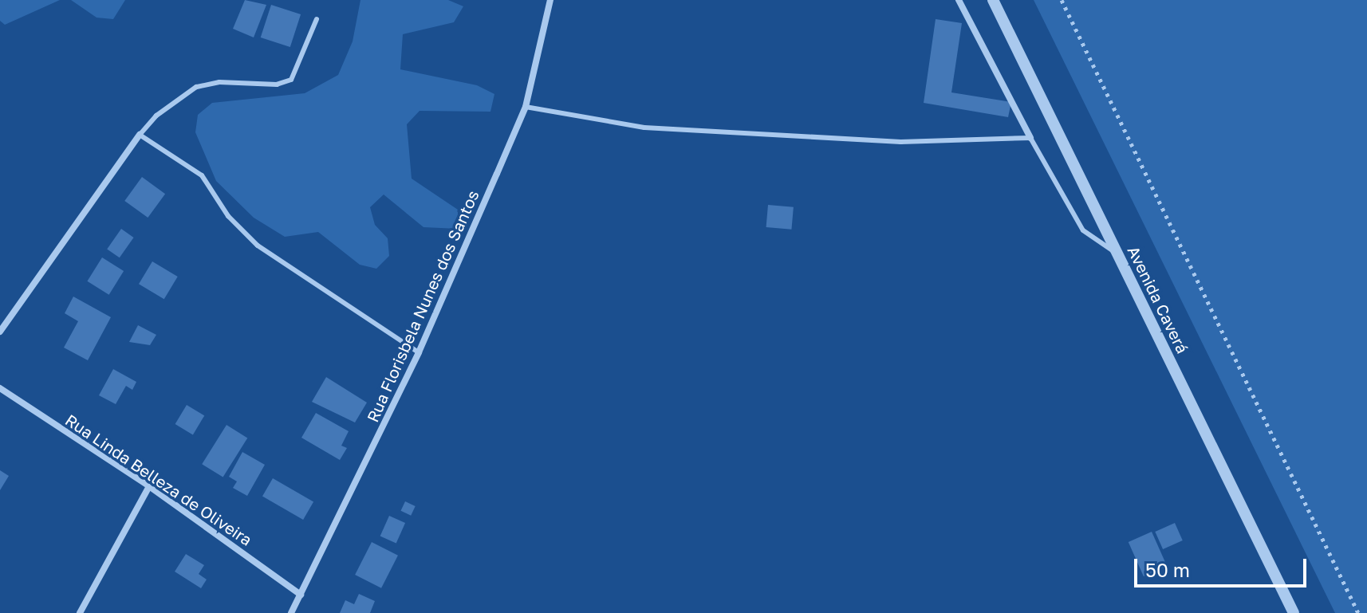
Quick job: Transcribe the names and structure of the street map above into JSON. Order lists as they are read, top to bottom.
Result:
{
  "streets": {
    "street": ["Avenida Caverá", "Rua Florisbela Nunes dos Santos", "Rua Linda Belleza de Oliveira"]
  },
  "crossings": [
    ["Rua Florisbela Nunes dos Santos", "Rua Linda Belleza de Oliveira"]
  ],
  "scale_bar": "50 m"
}
